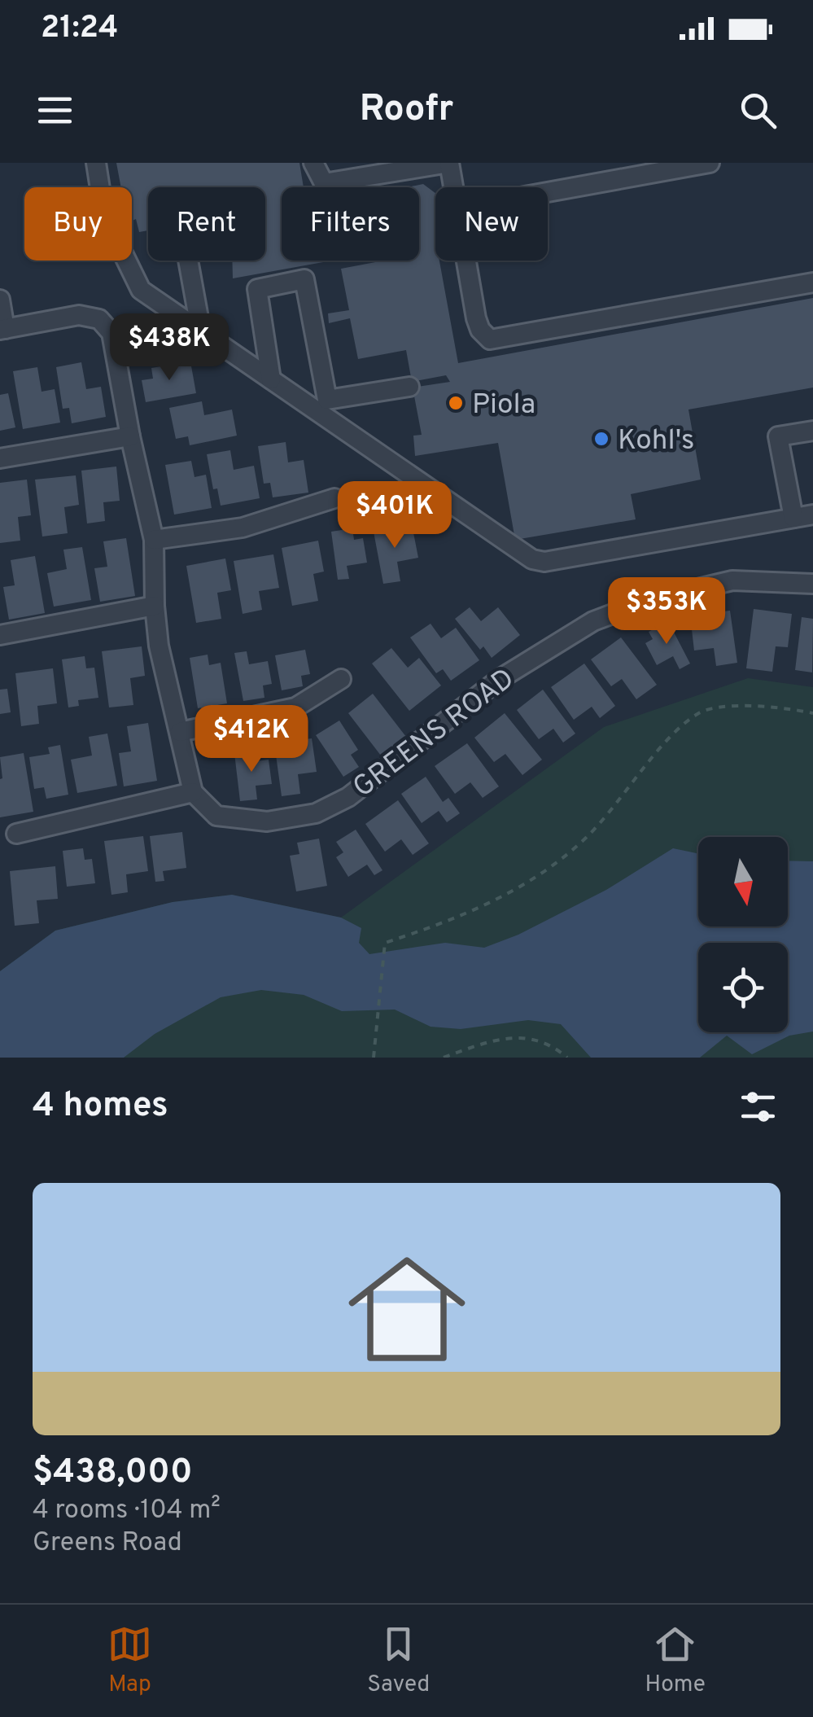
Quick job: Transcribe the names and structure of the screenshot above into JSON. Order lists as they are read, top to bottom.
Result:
{
  "streets": {
    "street": ["GREENS ROAD"]
  },
  "places": ["Piola", "Kohl's"],
  "north": "bottom",
  "page": {
    "status": "21:24",
    "header": "Roofr",
    "chip": [
      "Buy",
      "Rent",
      "Filters",
      "New"
    ],
    "price": [
      "$438K",
      "$401K",
      "$353K",
      "$412K"
    ],
    "heading": "4 homes",
    "list": [
      {
        "name": "$438,000",
        "note": "4 rooms · 104 m² · Greens Road"
      }
    ],
    "tabs": ["Map", "Saved", "Home"]
  }
}
